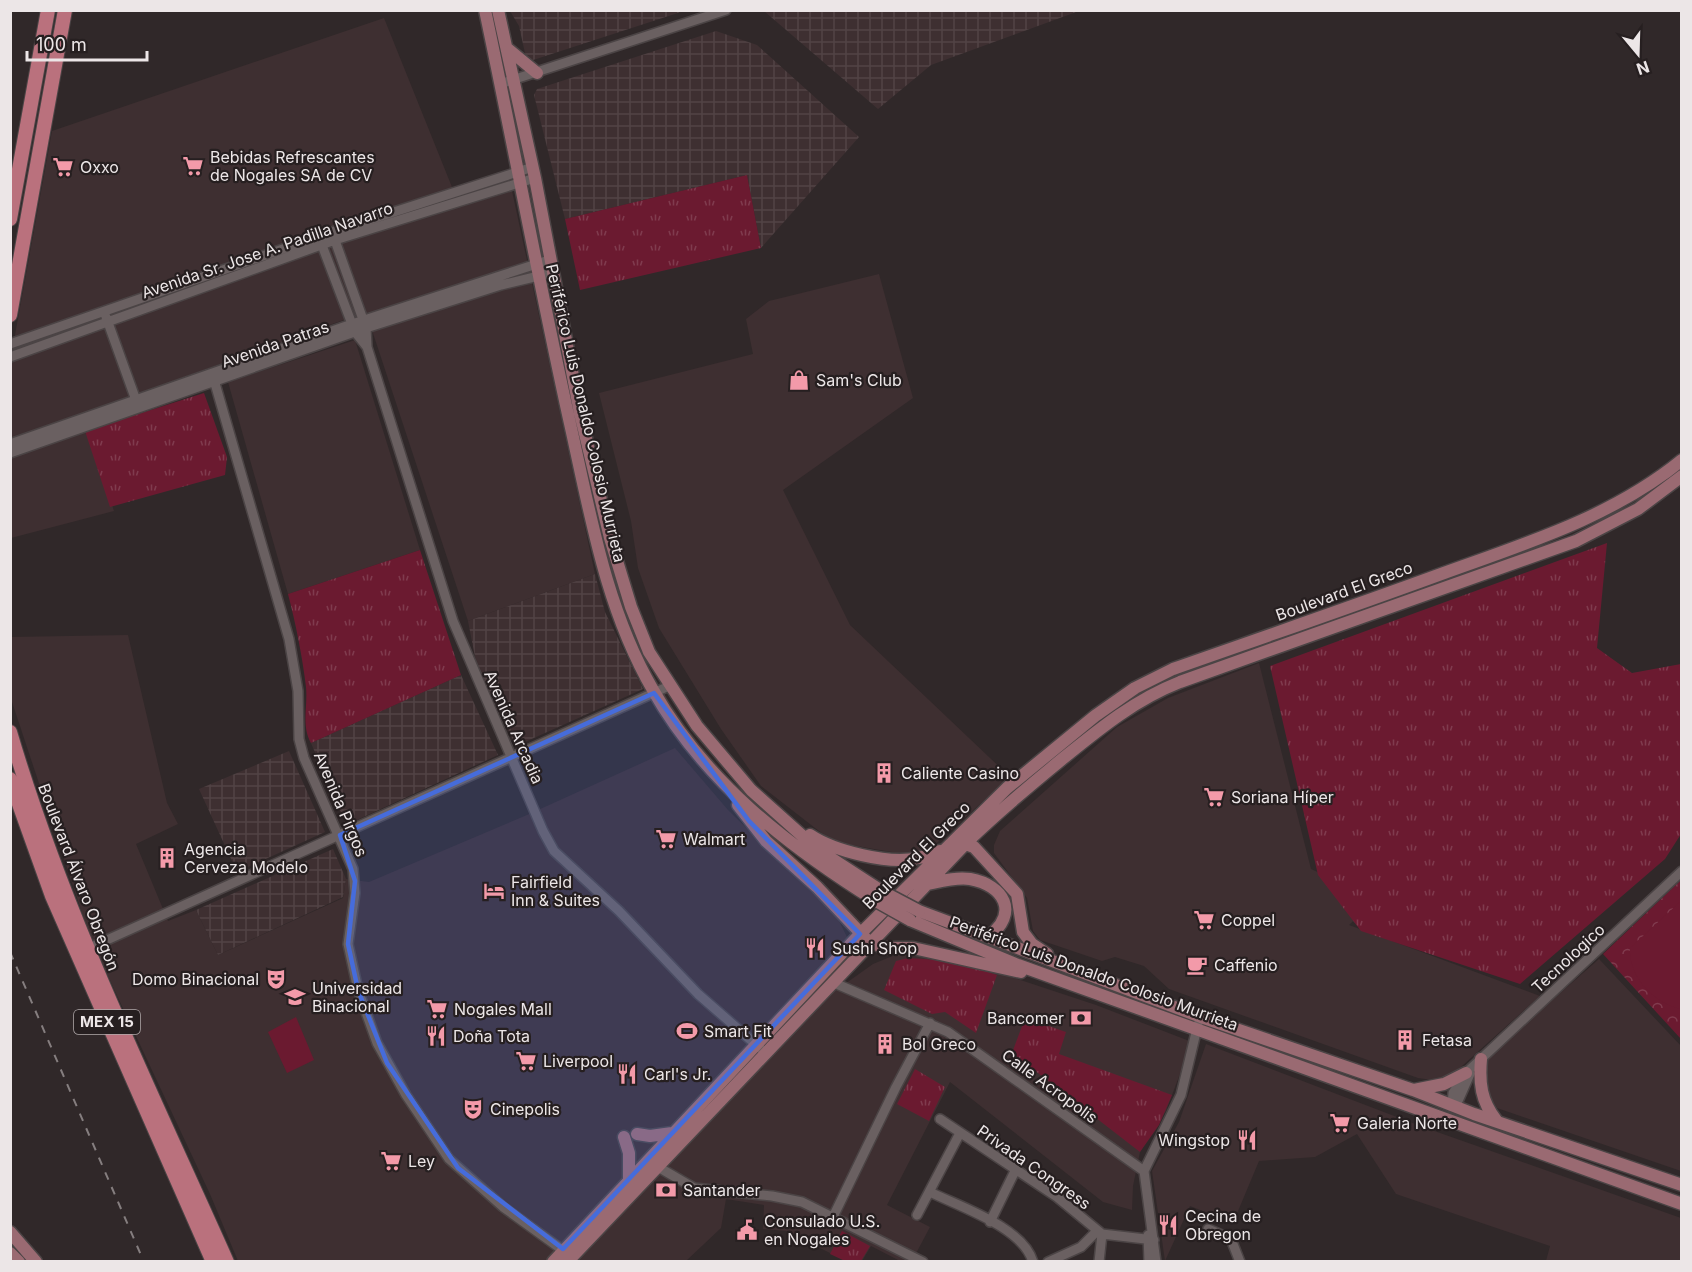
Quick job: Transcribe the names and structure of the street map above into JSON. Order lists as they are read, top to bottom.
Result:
{
  "streets": {
    "highway": ["Boulevard Álvaro Obregón", "MEX 15"],
    "main road": ["Periférico Luis Donaldo Colosio Murrieta", "Boulevard El Greco"],
    "street": [
      "Avenida Sr. Jose A. Padilla Navarro",
      "Avenida Patras",
      "Avenida Arcadia",
      "Avenida Pirgos",
      "Tecnologico",
      "Calle Acropolis",
      "Privada Congress"
    ]
  },
  "crossings": [
    ["Avenida Sr. Jose A. Padilla Navarro", "Periférico Luis Donaldo Colosio Murrieta"],
    ["Avenida Sr. Jose A. Padilla Navarro", "Avenida Arcadia"],
    ["Avenida Patras", "Periférico Luis Donaldo Colosio Murrieta"],
    ["Avenida Patras", "Avenida Arcadia"],
    ["Avenida Patras", "Avenida Pirgos"],
    ["Periférico Luis Donaldo Colosio Murrieta", "Tecnologico"],
    ["Boulevard El Greco", "Avenida Arcadia"],
    ["Boulevard El Greco", "Avenida Pirgos"],
    ["Boulevard El Greco", "Calle Acropolis"]
  ],
  "places": {
    "supermarket": [
      "Bebidas Refrescantes de Nogales SA de CV",
      "Oxxo",
      "Soriana Híper",
      "Walmart",
      "Coppel",
      "Nogales Mall",
      "Liverpool",
      "Galeria Norte",
      "Ley"
    ],
    "shop": ["Sam's Club"],
    "building": [
      "Caliente Casino",
      "Agencia Cerveza Modelo",
      "Fetasa",
      "Bol Greco"
    ],
    "hotel": ["Fairfield Inn & Suites"],
    "restaurant": [
      "Sushi Shop",
      "Doña Tota",
      "Carl's Jr.",
      "Wingstop",
      "Cecina de Obregon"
    ],
    "cafe": ["Caffenio"],
    "theatre": ["Domo Binacional", "Cinepolis"],
    "school or university": ["Universidad Binacional"],
    "bank": ["Bancomer", "Santander"],
    "sports": ["Smart Fit"],
    "public building": ["Consulado U.S. en Nogales"]
  },
  "scale_bar": "100 m",
  "north": "bottom"
}
